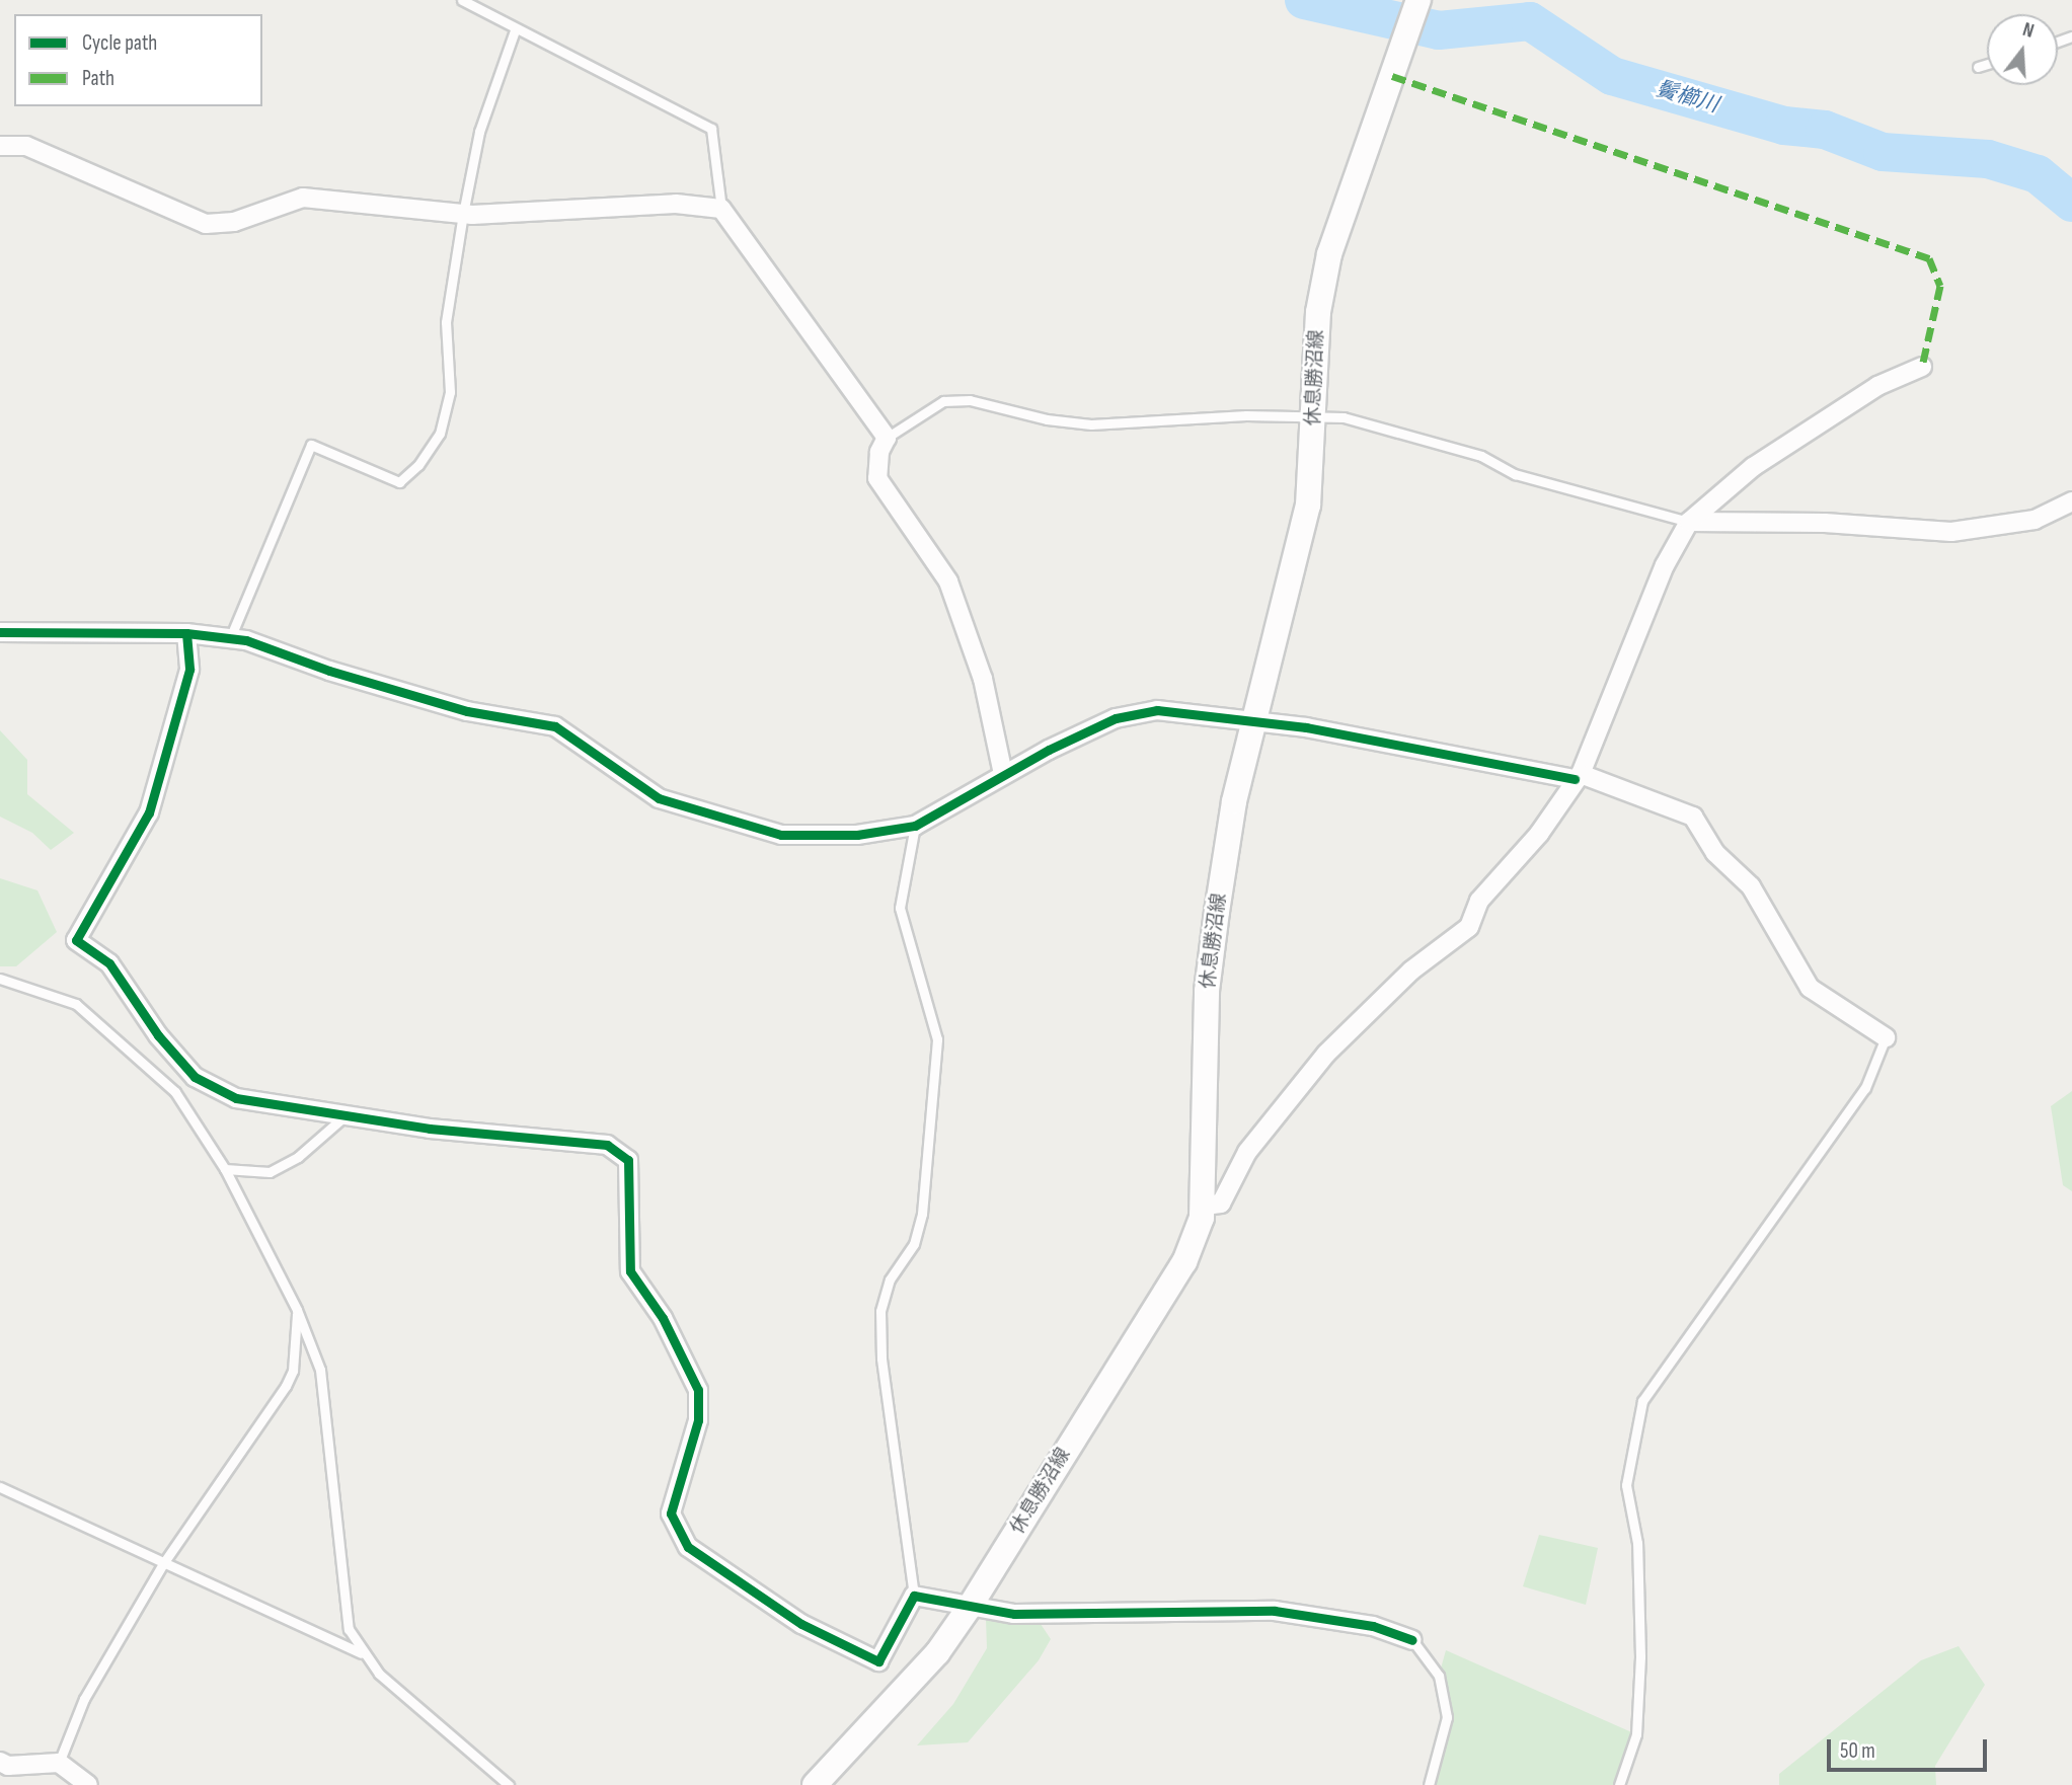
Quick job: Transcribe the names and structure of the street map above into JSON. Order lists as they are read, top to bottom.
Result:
{
  "streets": {
    "main road": ["休息勝沼線"]
  },
  "water": ["鬢櫛川"],
  "legend": ["Cycle path", "Path"],
  "scale_bar": "50 m",
  "north": "top"
}
